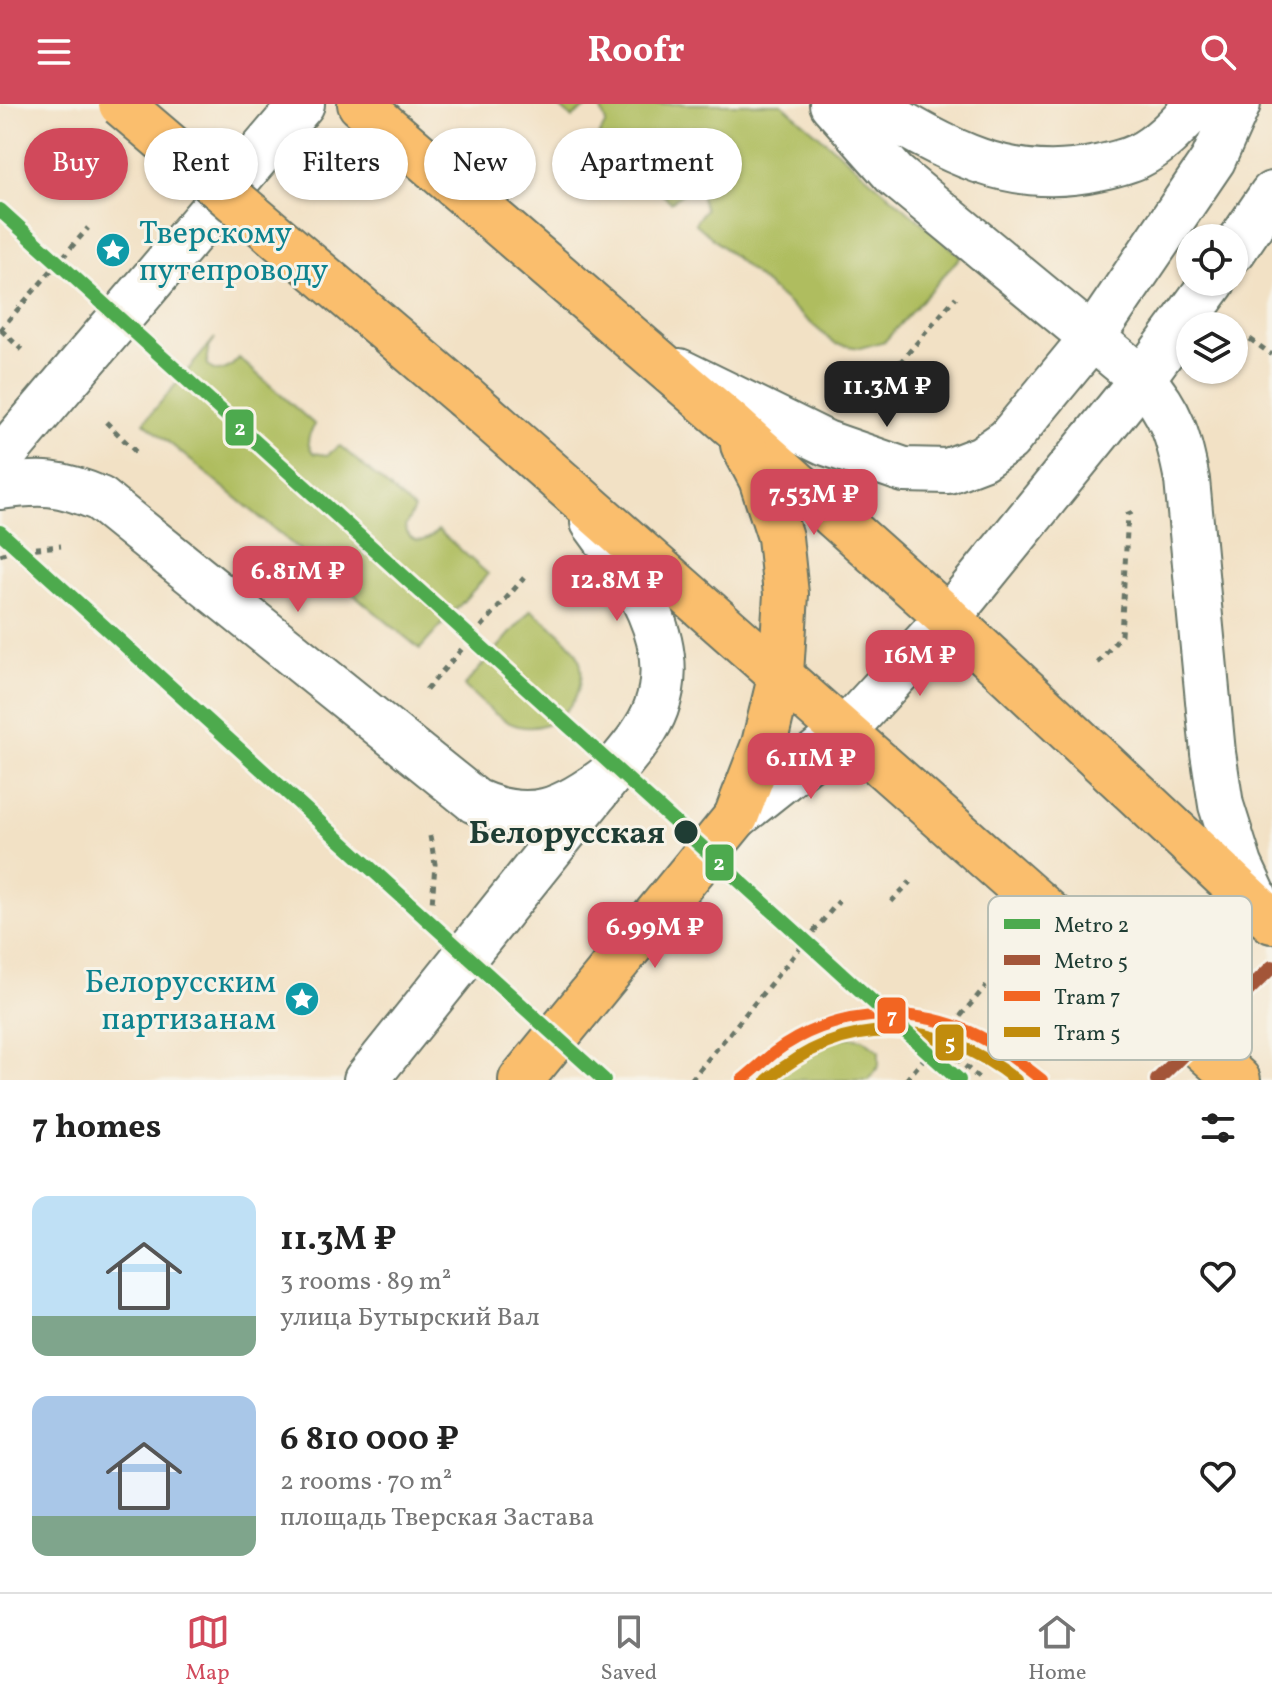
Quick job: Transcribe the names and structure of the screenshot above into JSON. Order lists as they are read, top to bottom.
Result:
{
  "places": {
    "place": ["Тверскому путепроводу", "Белорусским партизанам"],
    "other": ["Белорусская"]
  },
  "lines": [
    "metro line 2",
    "metro line 5",
    "tram line 7",
    "tram line 5"
  ],
  "legend": [
    "Metro 2",
    "Metro 5",
    "Tram 7",
    "Tram 5"
  ],
  "page": {
    "header": "Roofr",
    "chip": [
      "Buy",
      "Rent",
      "Filters",
      "New",
      "Apartment"
    ],
    "price": [
      "11.3M ₽",
      "7.53M ₽",
      "6.81M ₽",
      "12.8M ₽",
      "16M ₽",
      "6.11M ₽",
      "6.99M ₽"
    ],
    "heading": "7 homes",
    "list": [
      {
        "name": "11.3M ₽",
        "note": "3 rooms · 89 m² · улица Бутырский Вал"
      },
      {
        "name": "6 810 000 ₽",
        "note": "2 rooms · 70 m² · площадь Тверская Застава"
      }
    ],
    "tabs": ["Map", "Saved", "Home"]
  }
}
